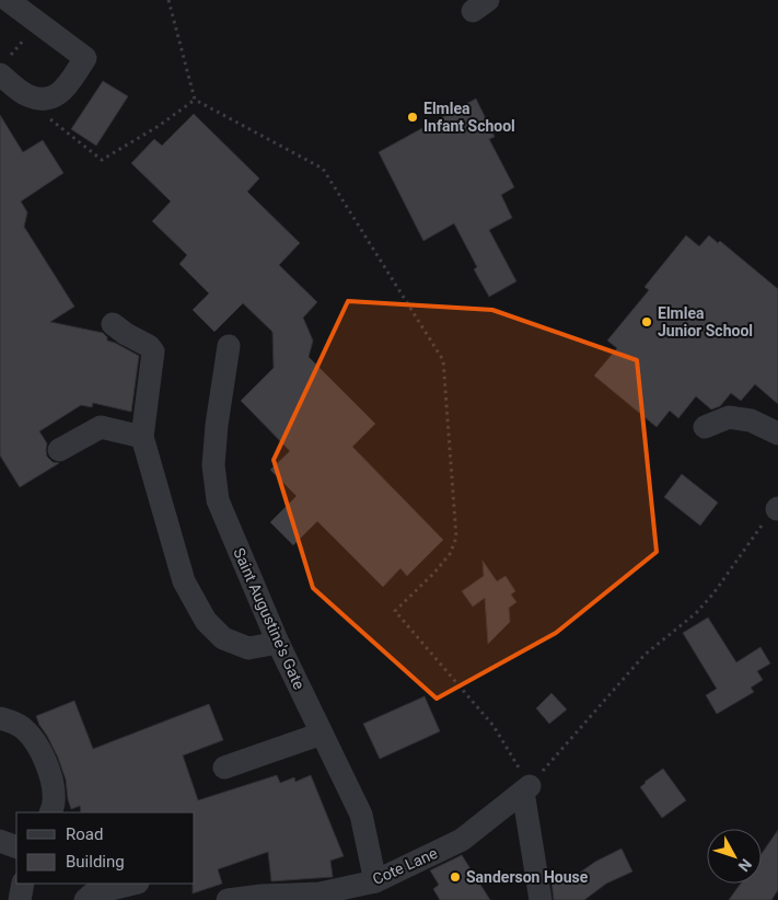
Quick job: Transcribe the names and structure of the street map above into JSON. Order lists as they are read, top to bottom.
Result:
{
  "streets": {
    "lane": ["Saint Augustine's Gate", "Cote Lane"]
  },
  "crossings": [
    ["Saint Augustine's Gate", "Cote Lane"]
  ],
  "places": ["Elmlea Infant School", "Elmlea Junior School", "Sanderson House"],
  "legend": ["Road", "Building"],
  "north": "bottom right"
}
